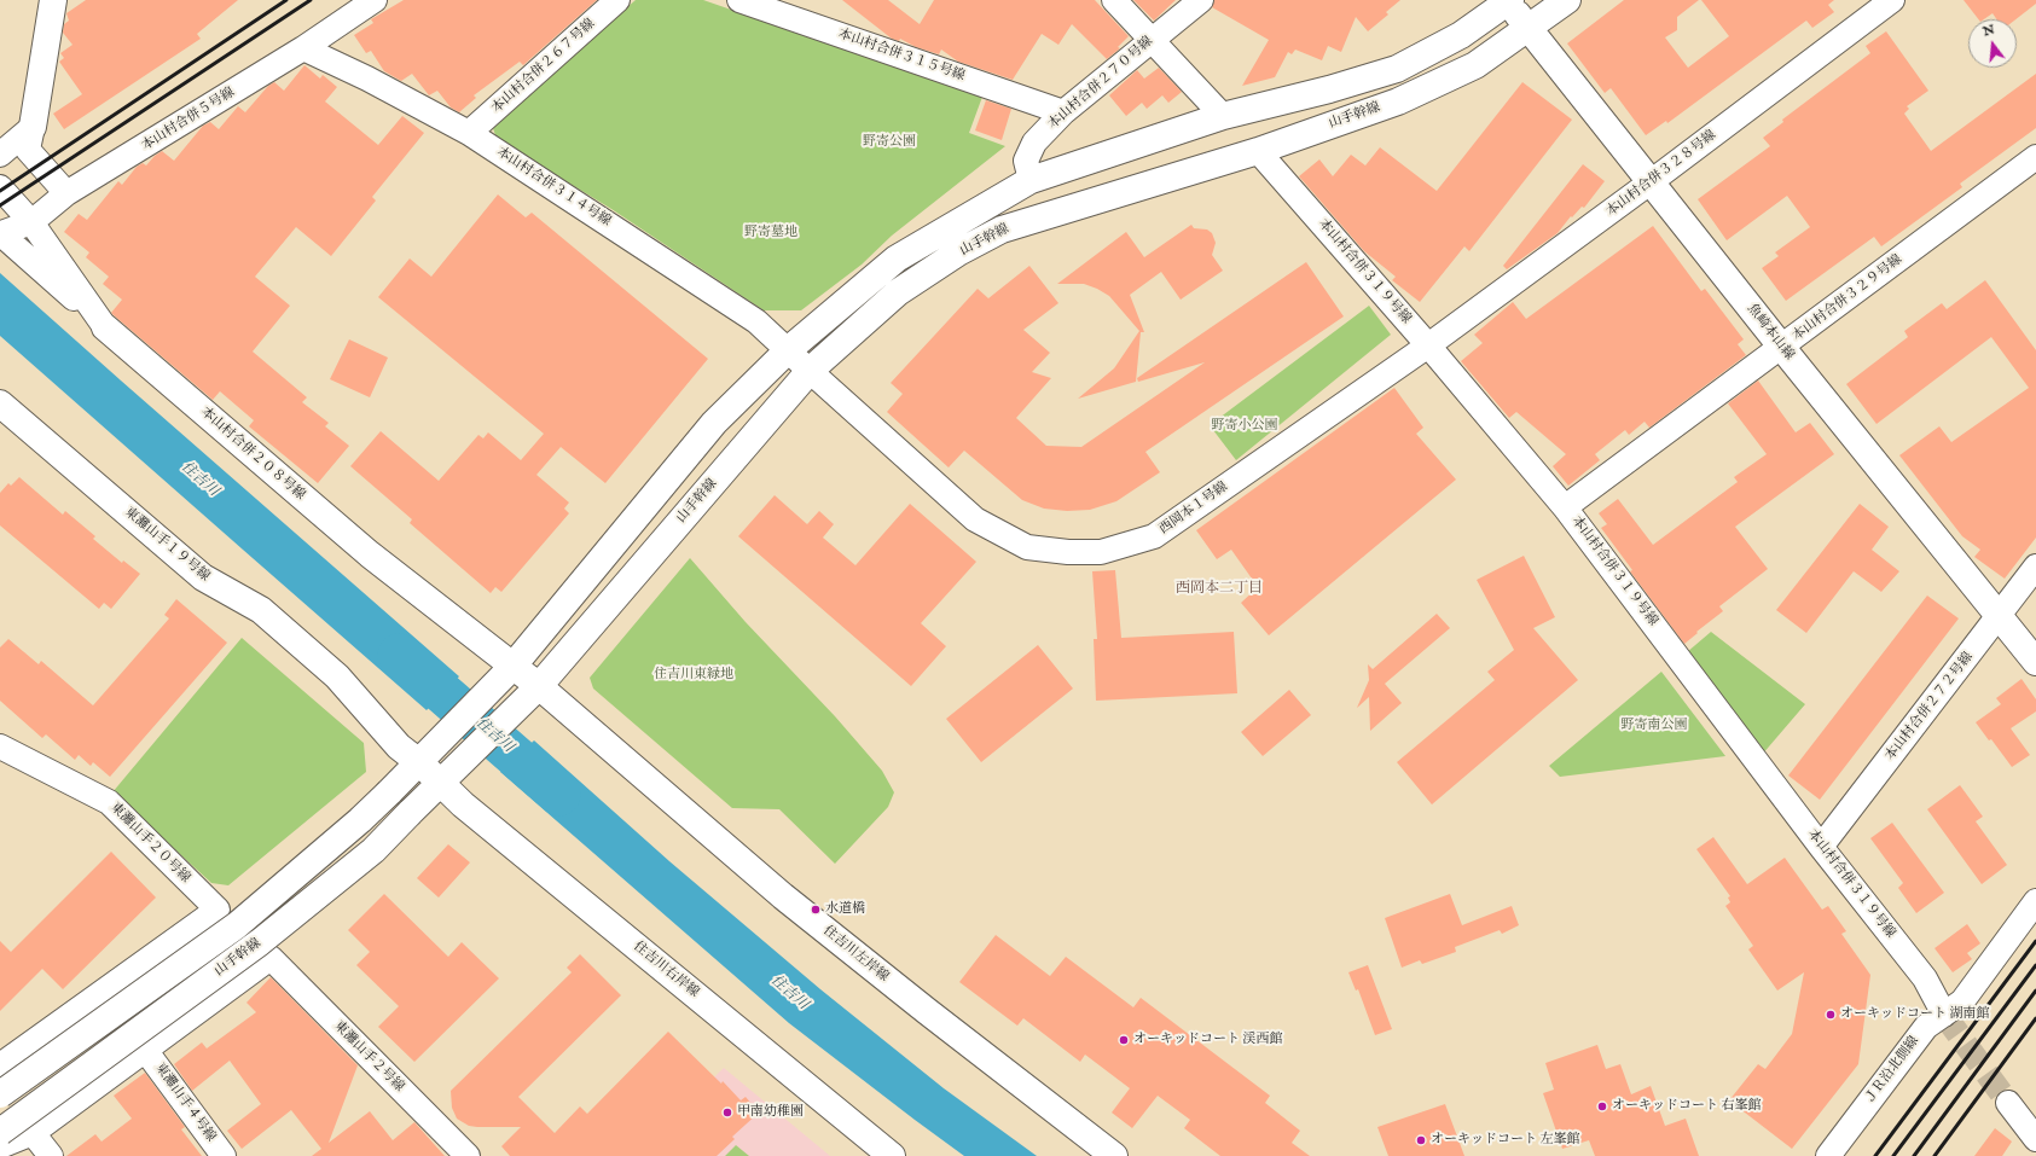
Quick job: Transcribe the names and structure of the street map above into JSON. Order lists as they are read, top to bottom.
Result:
{
  "streets": {
    "street": [
      "本山村合併３１５号線",
      "本山村合併２６７号線",
      "本山村合併２７０号線",
      "山手幹線",
      "本山村合併５号線",
      "本山村合併３２８号線",
      "本山村合併３１４号線",
      "本山村合併３１９号線",
      "本山村合併３２９号線",
      "魚崎本山線",
      "本山村合併２０８号線",
      "西岡本１号線",
      "東灘山手１９号線",
      "本山村合併２７２号線",
      "東灘山手２０号線",
      "住吉川左岸線",
      "住吉川右岸線",
      "東灘山手２号線",
      "ＪＲ沿北側線",
      "東灘山手４号線"
    ]
  },
  "crossings": [
    ["本山村合併３１５号線", "本山村合併２７０号線"],
    ["本山村合併２６７号線", "本山村合併３１４号線"],
    ["本山村合併２７０号線", "山手幹線"],
    ["山手幹線", "本山村合併３１４号線"],
    ["山手幹線", "本山村合併３１９号線"],
    ["山手幹線", "魚崎本山線"],
    ["山手幹線", "本山村合併２０８号線"],
    ["山手幹線", "西岡本１号線"],
    ["山手幹線", "東灘山手１９号線"],
    ["山手幹線", "住吉川左岸線"],
    ["山手幹線", "住吉川右岸線"],
    ["本山村合併５号線", "本山村合併３１４号線"],
    ["本山村合併５号線", "本山村合併２０８号線"],
    ["本山村合併３２８号線", "本山村合併３１９号線"],
    ["本山村合併３２８号線", "魚崎本山線"],
    ["本山村合併３２８号線", "西岡本１号線"],
    ["本山村合併３１４号線", "西岡本１号線"],
    ["本山村合併３１９号線", "本山村合併３２９号線"],
    ["本山村合併３１９号線", "西岡本１号線"],
    ["本山村合併３１９号線", "本山村合併２７２号線"],
    ["本山村合併３１９号線", "ＪＲ沿北側線"],
    ["本山村合併３２９号線", "魚崎本山線"],
    ["魚崎本山線", "本山村合併２７２号線"],
    ["本山村合併２０８号線", "住吉川左岸線"],
    ["東灘山手１９号線", "住吉川右岸線"],
    ["東灘山手２号線", "東灘山手４号線"]
  ],
  "districts": ["西岡本二丁目"],
  "water": ["住吉川"],
  "parks": [
    "野寄公園",
    "野寄墓地",
    "野寄小公園",
    "住吉川東緑地",
    "野寄南公園"
  ],
  "places": [
    "水道橋",
    "オーキッドコート 湖南館",
    "オーキッドコート 渓西館",
    "オーキッドコート 右峯館",
    "甲南幼稚園",
    "オーキッドコート 左峯館"
  ],
  "north": "top"
}
